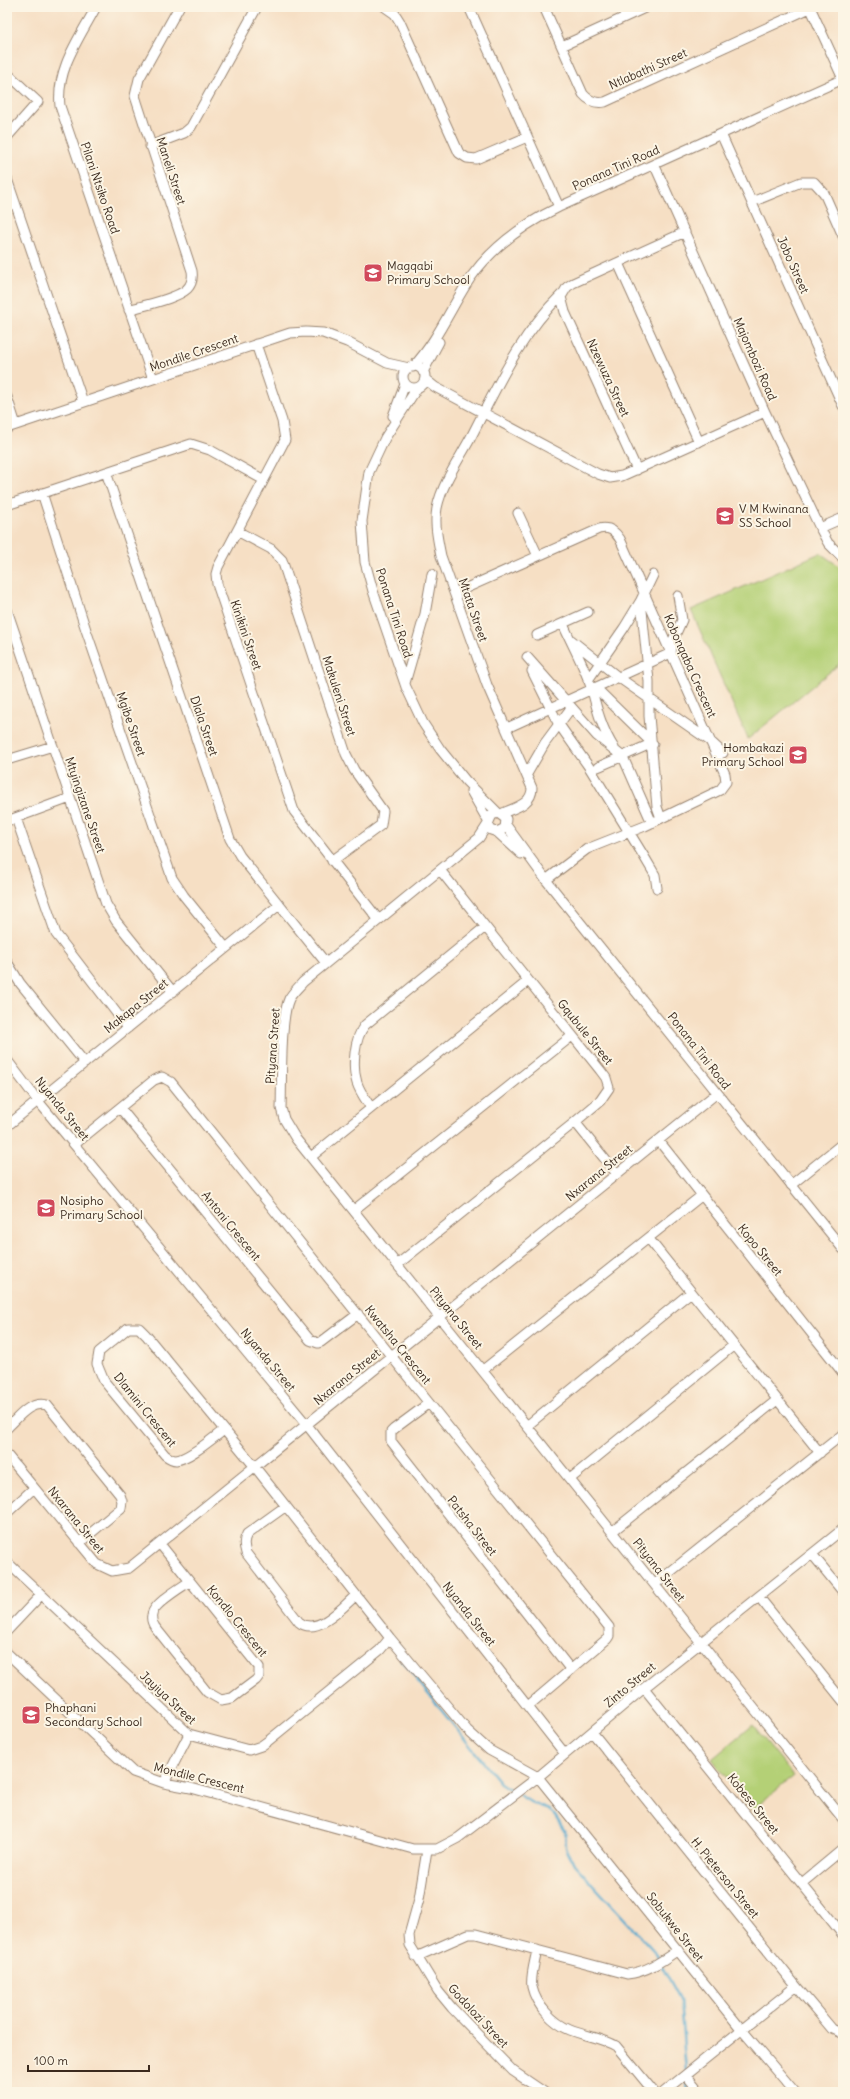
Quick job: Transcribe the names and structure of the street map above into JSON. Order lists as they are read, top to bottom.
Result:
{
  "streets": {
    "street": [
      "Ntlabathi Street",
      "Ponana Tini Road",
      "Maneli Street",
      "Pilani Ntsiko Road",
      "Jobo Street",
      "Mondile Crescent",
      "Majombozi Road",
      "Nzewuza Street",
      "Mtata Street",
      "Kinikini Street",
      "Kobonqaba Crescent",
      "Makuleni Street",
      "Mgibe Street",
      "Dlala Street",
      "Mtyingizane Street",
      "Makapa Street",
      "Gqubule Street",
      "Pityana Street",
      "Nyanda Street",
      "Nxarana Street",
      "Antoni Crescent",
      "Kopo Street",
      "Kwatsha Crescent",
      "Dlamini Crescent",
      "Patsha Street",
      "Kondlo Crescent",
      "Zinto Street",
      "Jayiya Street",
      "Kobese Street",
      "H. Pieterson Street",
      "Sobukwe Street",
      "Godolozi Street"
    ]
  },
  "crossings": [
    ["Ponana Tini Road", "Jobo Street"],
    ["Ponana Tini Road", "Mondile Crescent"],
    ["Ponana Tini Road", "Majombozi Road"],
    ["Ponana Tini Road", "Mtata Street"],
    ["Ponana Tini Road", "Kobonqaba Crescent"],
    ["Ponana Tini Road", "Pityana Street"],
    ["Ponana Tini Road", "Nxarana Street"],
    ["Maneli Street", "Pilani Ntsiko Road"],
    ["Pilani Ntsiko Road", "Mondile Crescent"],
    ["Mondile Crescent", "Kinikini Street"],
    ["Mondile Crescent", "Zinto Street"],
    ["Mondile Crescent", "Godolozi Street"],
    ["Nzewuza Street", "Mtata Street"],
    ["Mtata Street", "Kobonqaba Crescent"],
    ["Mtata Street", "Pityana Street"],
    ["Kinikini Street", "Makuleni Street"],
    ["Kinikini Street", "Pityana Street"],
    ["Mgibe Street", "Makapa Street"],
    ["Dlala Street", "Makapa Street"],
    ["Dlala Street", "Pityana Street"],
    ["Mtyingizane Street", "Makapa Street"],
    ["Makapa Street", "Nyanda Street"],
    ["Gqubule Street", "Pityana Street"],
    ["Pityana Street", "Nxarana Street"],
    ["Pityana Street", "Zinto Street"],
    ["Nyanda Street", "Nxarana Street"],
    ["Nyanda Street", "Kwatsha Crescent"],
    ["Nyanda Street", "Zinto Street"],
    ["Nxarana Street", "Kopo Street"],
    ["Nxarana Street", "Kwatsha Crescent"],
    ["Nxarana Street", "Dlamini Crescent"],
    ["Nxarana Street", "Kondlo Crescent"],
    ["Antoni Crescent", "Kwatsha Crescent"],
    ["Kwatsha Crescent", "Patsha Street"],
    ["Zinto Street", "Kobese Street"],
    ["Zinto Street", "H. Pieterson Street"],
    ["Zinto Street", "Sobukwe Street"],
    ["Zinto Street", "Godolozi Street"]
  ],
  "places": {
    "school or university": [
      "Magqabi Primary School",
      "V M Kwinana SS School",
      "Hombakazi Primary School",
      "Nosipho Primary School",
      "Phaphani Secondary School"
    ]
  },
  "scale_bar": "100 m"
}
